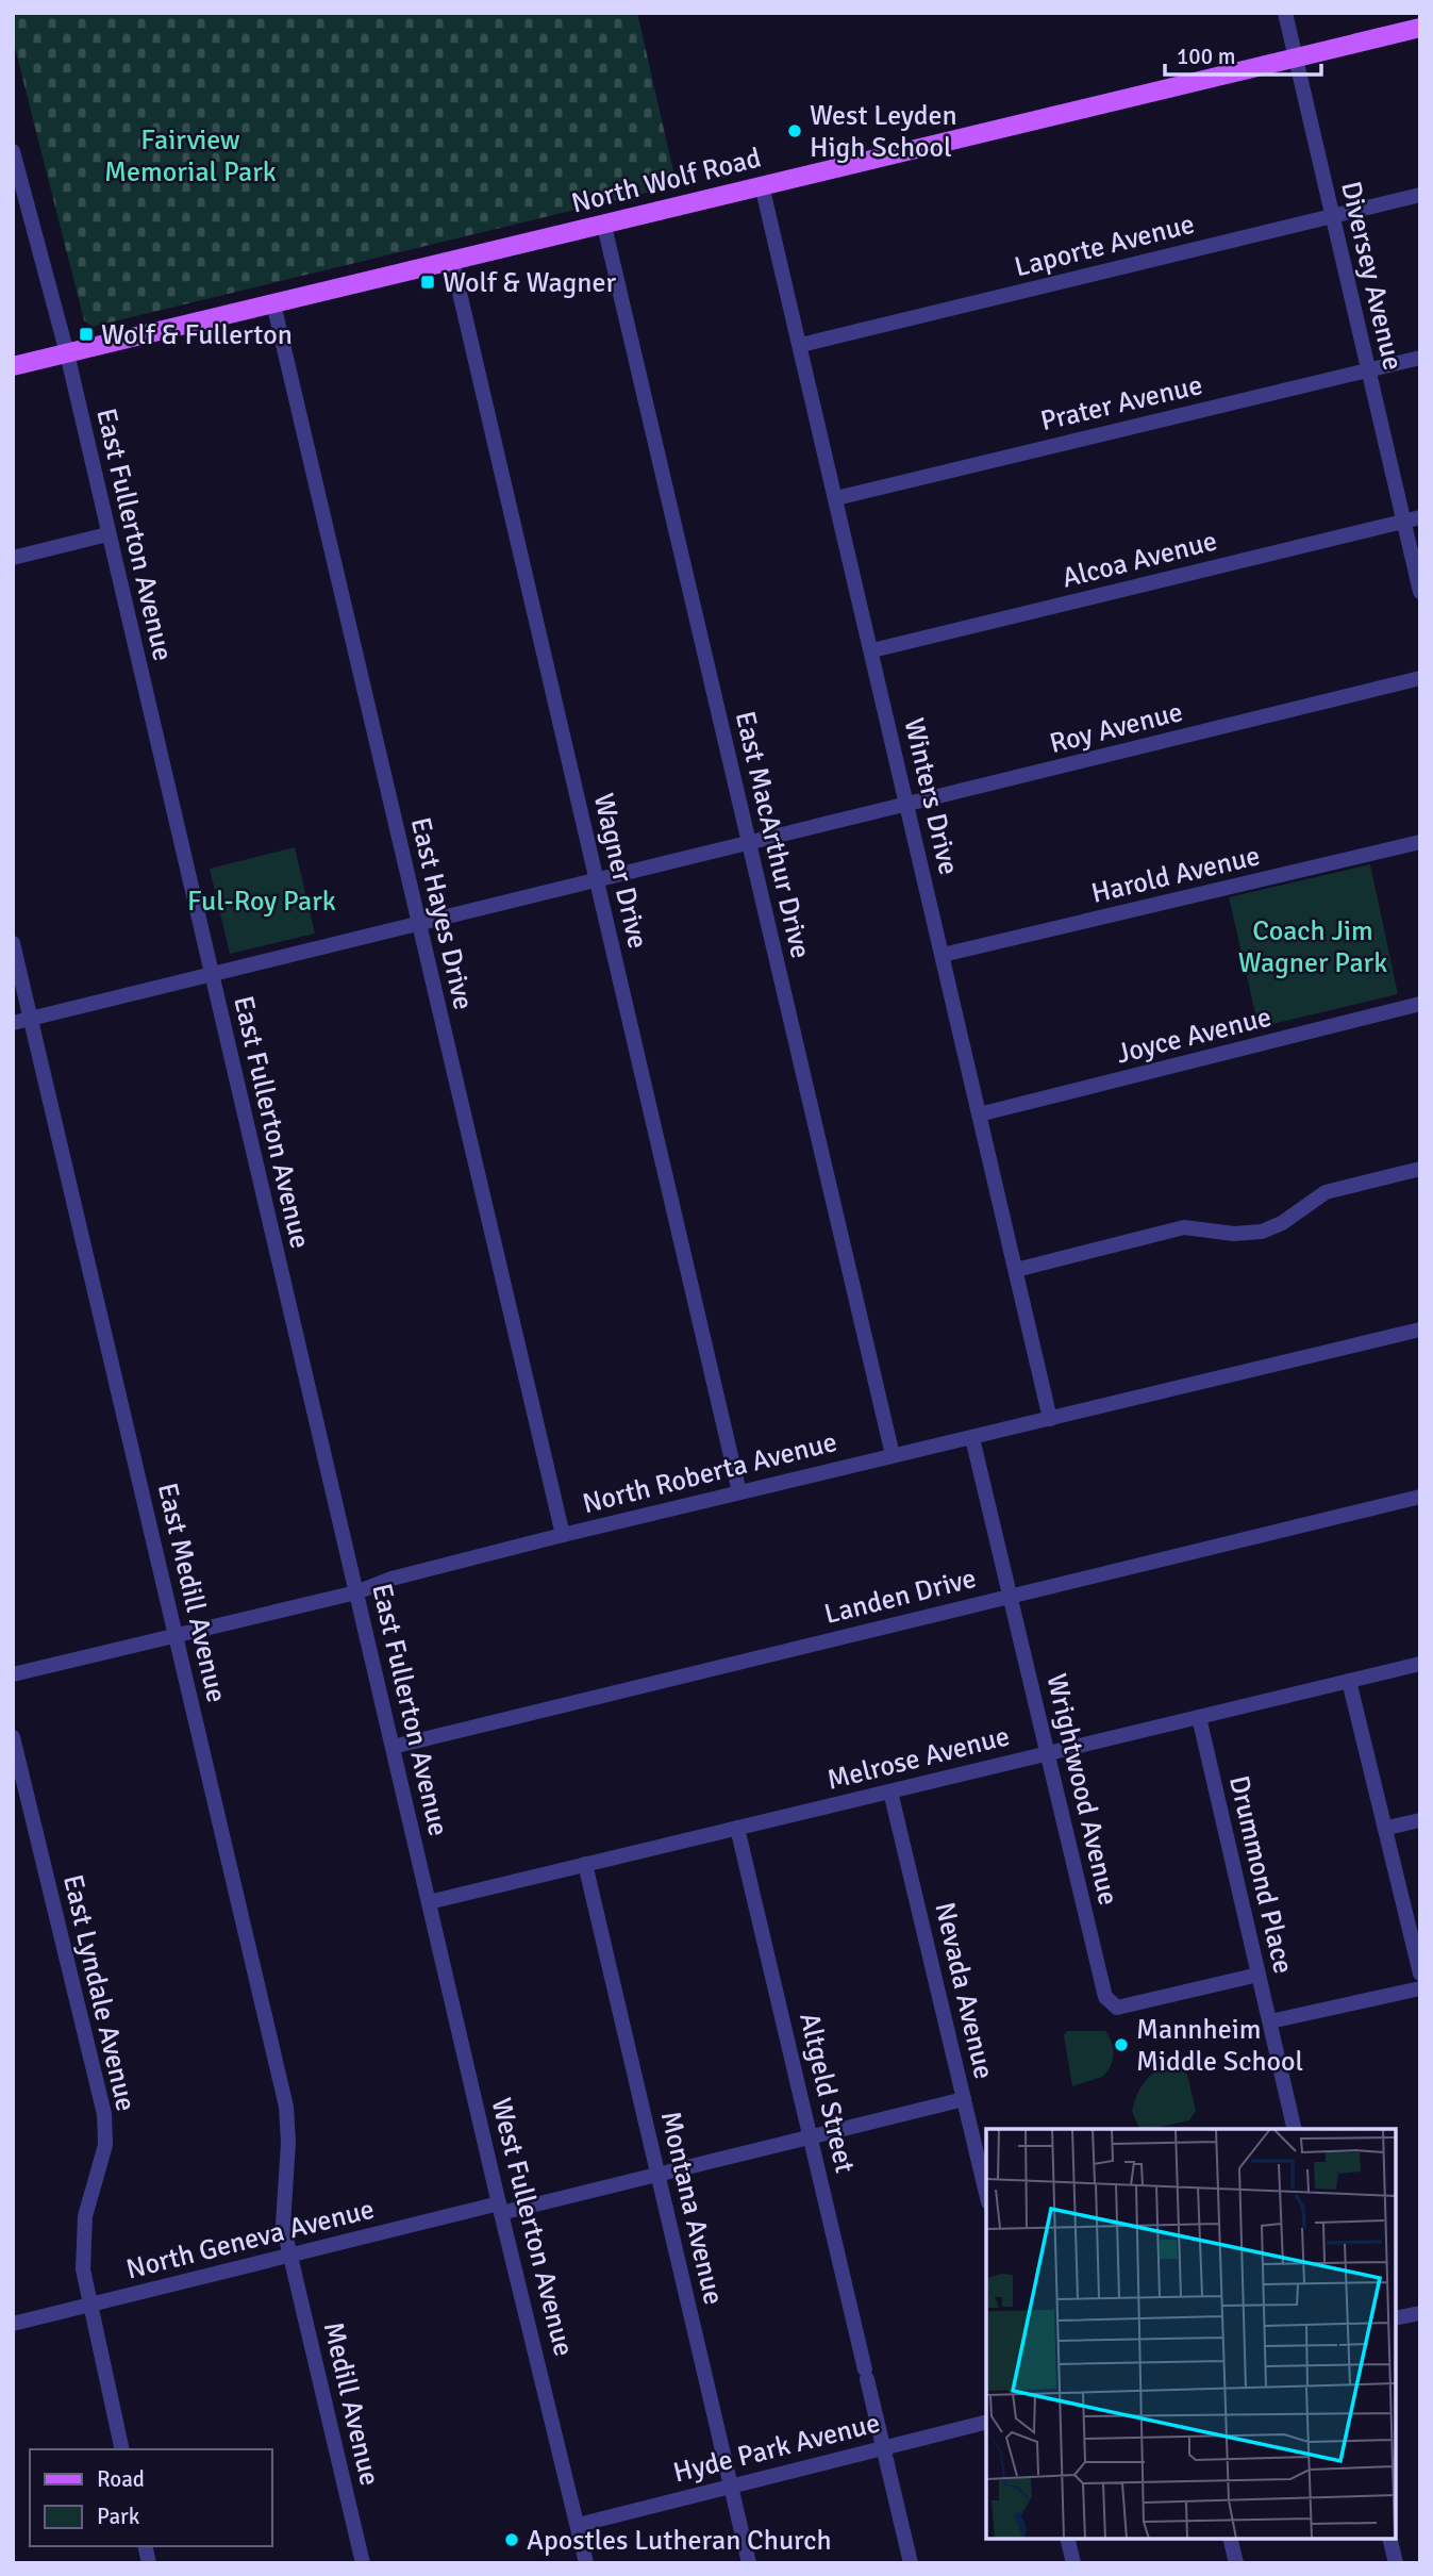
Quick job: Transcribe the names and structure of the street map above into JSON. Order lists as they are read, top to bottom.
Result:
{
  "streets": {
    "main road": ["North Wolf Road"],
    "street": [
      "Laporte Avenue",
      "Diversey Avenue",
      "Prater Avenue",
      "East Fullerton Avenue",
      "Alcoa Avenue",
      "Roy Avenue",
      "Winters Drive",
      "East MacArthur Drive",
      "Wagner Drive",
      "Harold Avenue",
      "East Hayes Drive",
      "Joyce Avenue",
      "North Roberta Avenue",
      "East Medill Avenue",
      "Landen Drive",
      "Melrose Avenue",
      "Wrightwood Avenue",
      "Drummond Place",
      "Nevada Avenue",
      "East Lyndale Avenue",
      "Altgeld Street",
      "Montana Avenue",
      "West Fullerton Avenue",
      "North Geneva Avenue",
      "Medill Avenue",
      "Hyde Park Avenue"
    ]
  },
  "crossings": [
    ["North Wolf Road", "Diversey Avenue"],
    ["North Wolf Road", "East Fullerton Avenue"],
    ["North Wolf Road", "Winters Drive"],
    ["North Wolf Road", "East MacArthur Drive"],
    ["North Wolf Road", "Wagner Drive"],
    ["North Wolf Road", "East Hayes Drive"],
    ["Laporte Avenue", "Diversey Avenue"],
    ["Laporte Avenue", "Winters Drive"],
    ["Diversey Avenue", "Prater Avenue"],
    ["Diversey Avenue", "Alcoa Avenue"],
    ["Prater Avenue", "Winters Drive"],
    ["East Fullerton Avenue", "Roy Avenue"],
    ["East Fullerton Avenue", "North Roberta Avenue"],
    ["East Fullerton Avenue", "Landen Drive"],
    ["East Fullerton Avenue", "Melrose Avenue"],
    ["East Fullerton Avenue", "West Fullerton Avenue"],
    ["Alcoa Avenue", "Winters Drive"],
    ["Roy Avenue", "Winters Drive"],
    ["Roy Avenue", "East MacArthur Drive"],
    ["Roy Avenue", "Wagner Drive"],
    ["Roy Avenue", "East Hayes Drive"],
    ["Roy Avenue", "East Medill Avenue"],
    ["Winters Drive", "Harold Avenue"],
    ["Winters Drive", "Joyce Avenue"],
    ["Winters Drive", "North Roberta Avenue"],
    ["East MacArthur Drive", "North Roberta Avenue"],
    ["Wagner Drive", "North Roberta Avenue"],
    ["East Hayes Drive", "North Roberta Avenue"],
    ["North Roberta Avenue", "East Medill Avenue"],
    ["North Roberta Avenue", "Wrightwood Avenue"],
    ["East Medill Avenue", "North Geneva Avenue"],
    ["East Medill Avenue", "Medill Avenue"],
    ["Landen Drive", "Wrightwood Avenue"],
    ["Melrose Avenue", "Wrightwood Avenue"],
    ["Melrose Avenue", "Drummond Place"],
    ["Melrose Avenue", "Nevada Avenue"],
    ["Melrose Avenue", "Altgeld Street"],
    ["Melrose Avenue", "Montana Avenue"],
    ["Melrose Avenue", "West Fullerton Avenue"],
    ["Wrightwood Avenue", "Drummond Place"],
    ["Nevada Avenue", "North Geneva Avenue"],
    ["East Lyndale Avenue", "North Geneva Avenue"],
    ["Altgeld Street", "North Geneva Avenue"],
    ["Altgeld Street", "Hyde Park Avenue"],
    ["Montana Avenue", "North Geneva Avenue"],
    ["Montana Avenue", "Hyde Park Avenue"],
    ["West Fullerton Avenue", "North Geneva Avenue"],
    ["West Fullerton Avenue", "Hyde Park Avenue"],
    ["North Geneva Avenue", "Medill Avenue"]
  ],
  "parks": ["Fairview Memorial Park", "Ful-Roy Park", "Coach Jim Wagner Park"],
  "places": {
    "other": ["West Leyden High School", "Mannheim Middle School", "Apostles Lutheran Church"],
    "transit": ["Wolf & Wagner", "Wolf & Fullerton"]
  },
  "legend": ["Road", "Park"],
  "scale_bar": "100 m"
}
